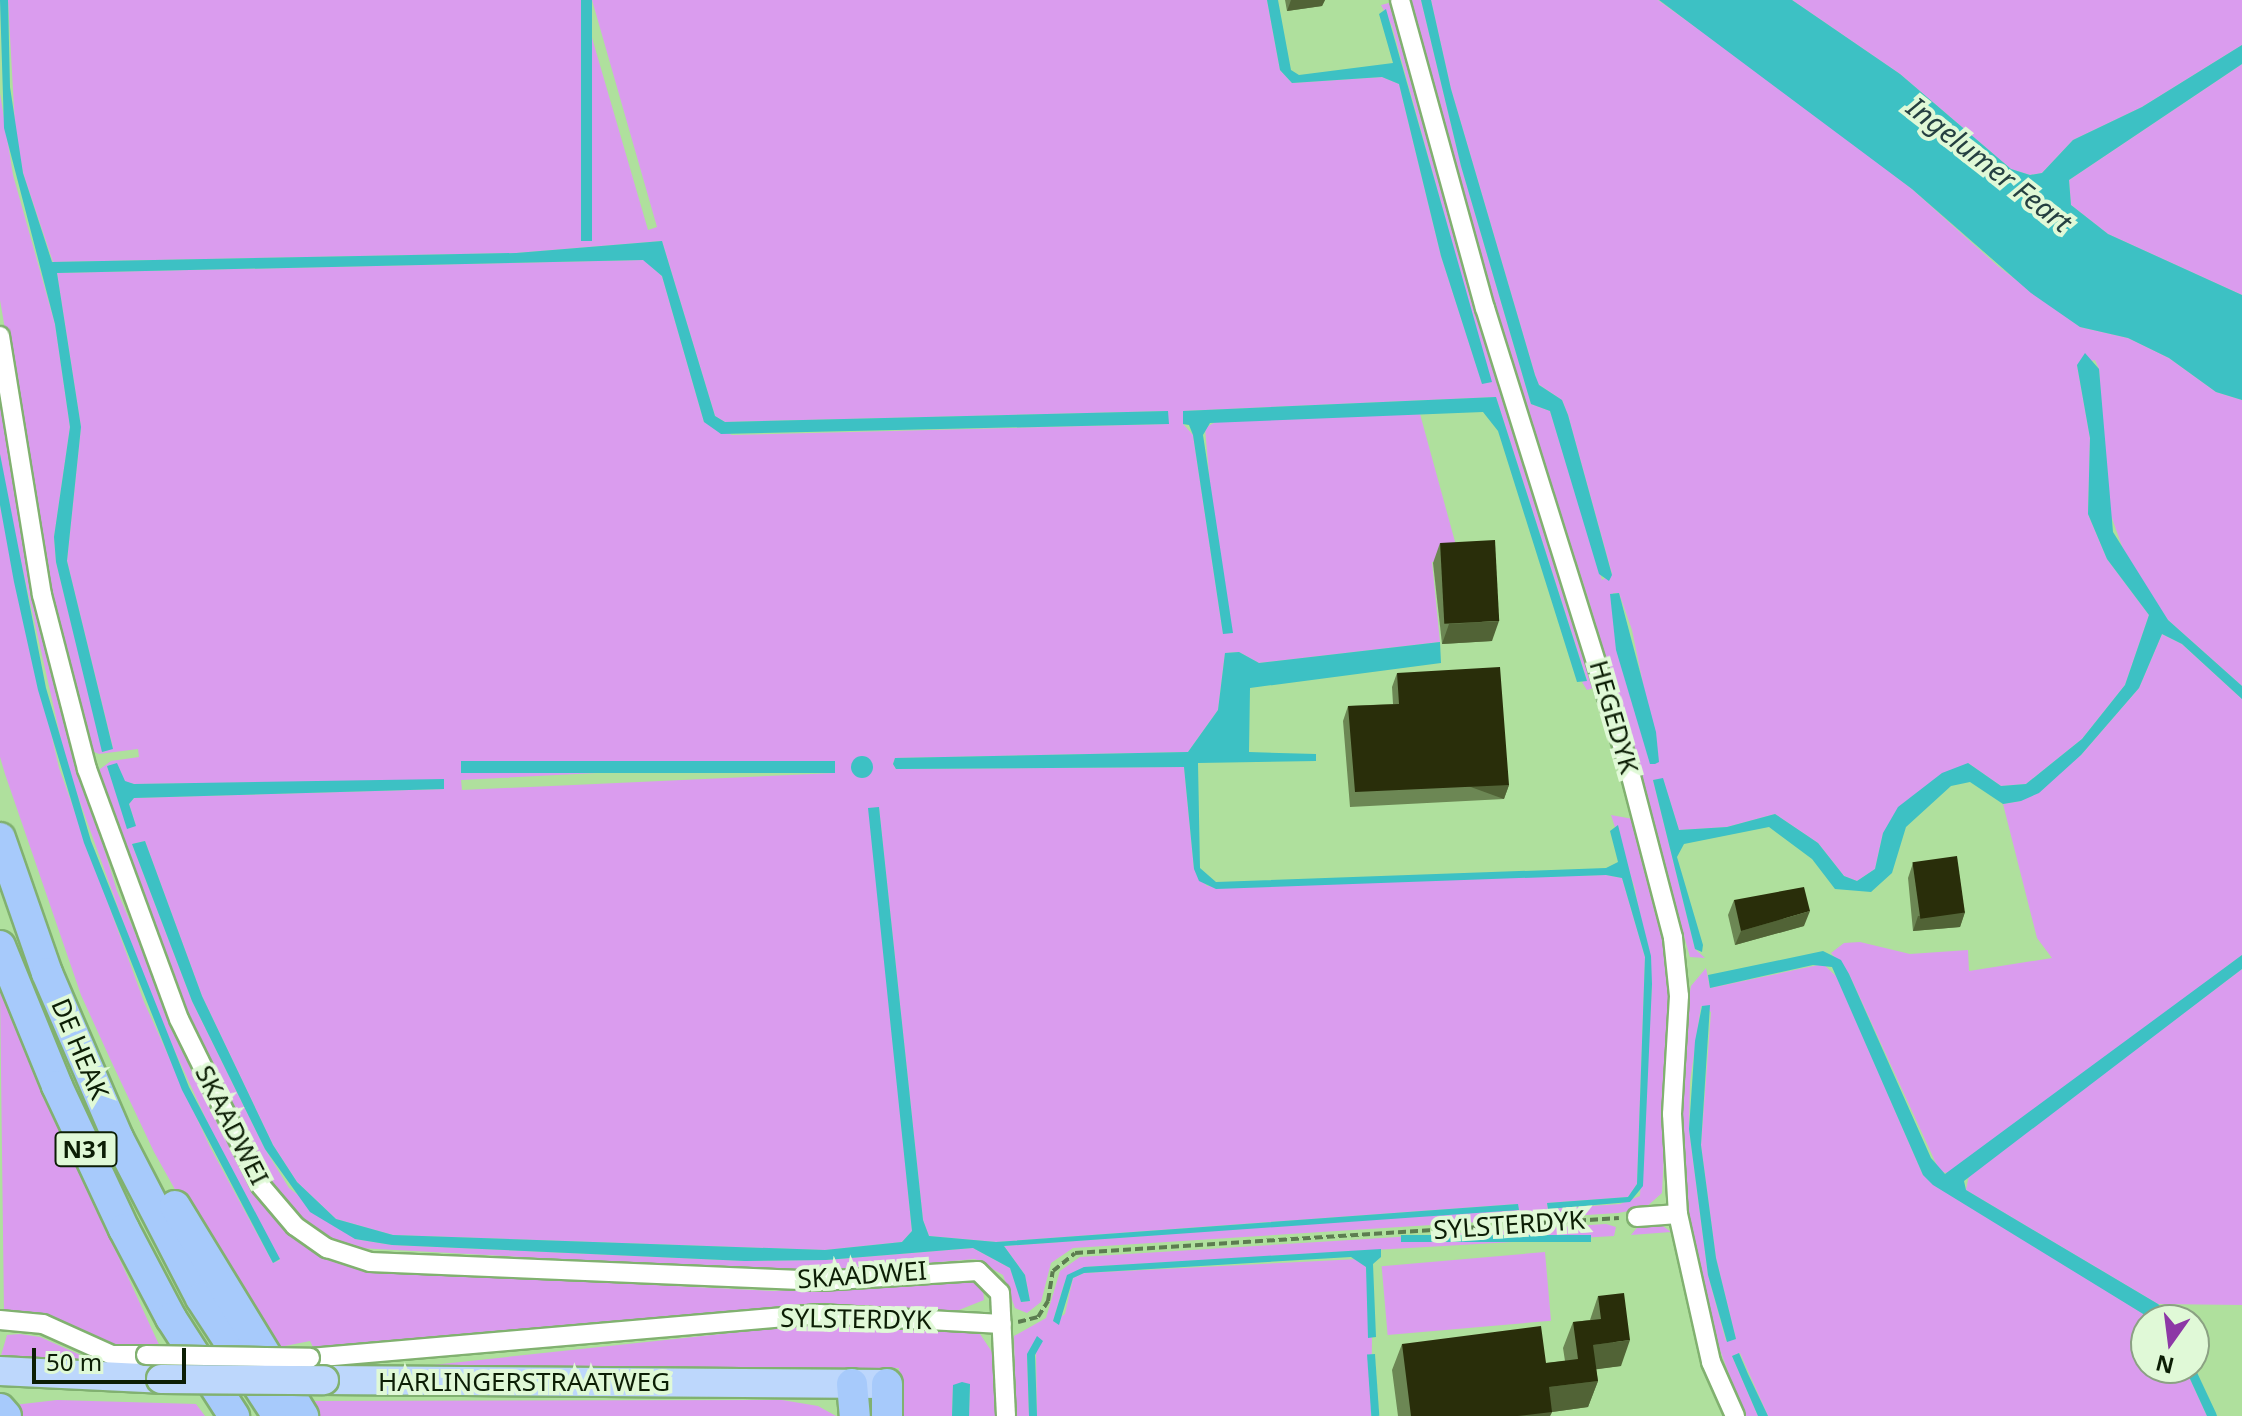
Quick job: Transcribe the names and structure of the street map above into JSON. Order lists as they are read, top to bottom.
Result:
{
  "streets": {
    "highway": ["DE HEAK", "N31"],
    "main road": ["HARLINGERSTRAATWEG"],
    "street": ["HEGEDYK", "SKAADWEI", "SYLSTERDYK"]
  },
  "crossings": [
    ["DE HEAK", "N31"],
    ["SKAADWEI", "SYLSTERDYK"],
    ["SYLSTERDYK", "HARLINGERSTRAATWEG"]
  ],
  "water": ["Ingelumer Feart"],
  "scale_bar": "50 m",
  "north": "bottom"
}
